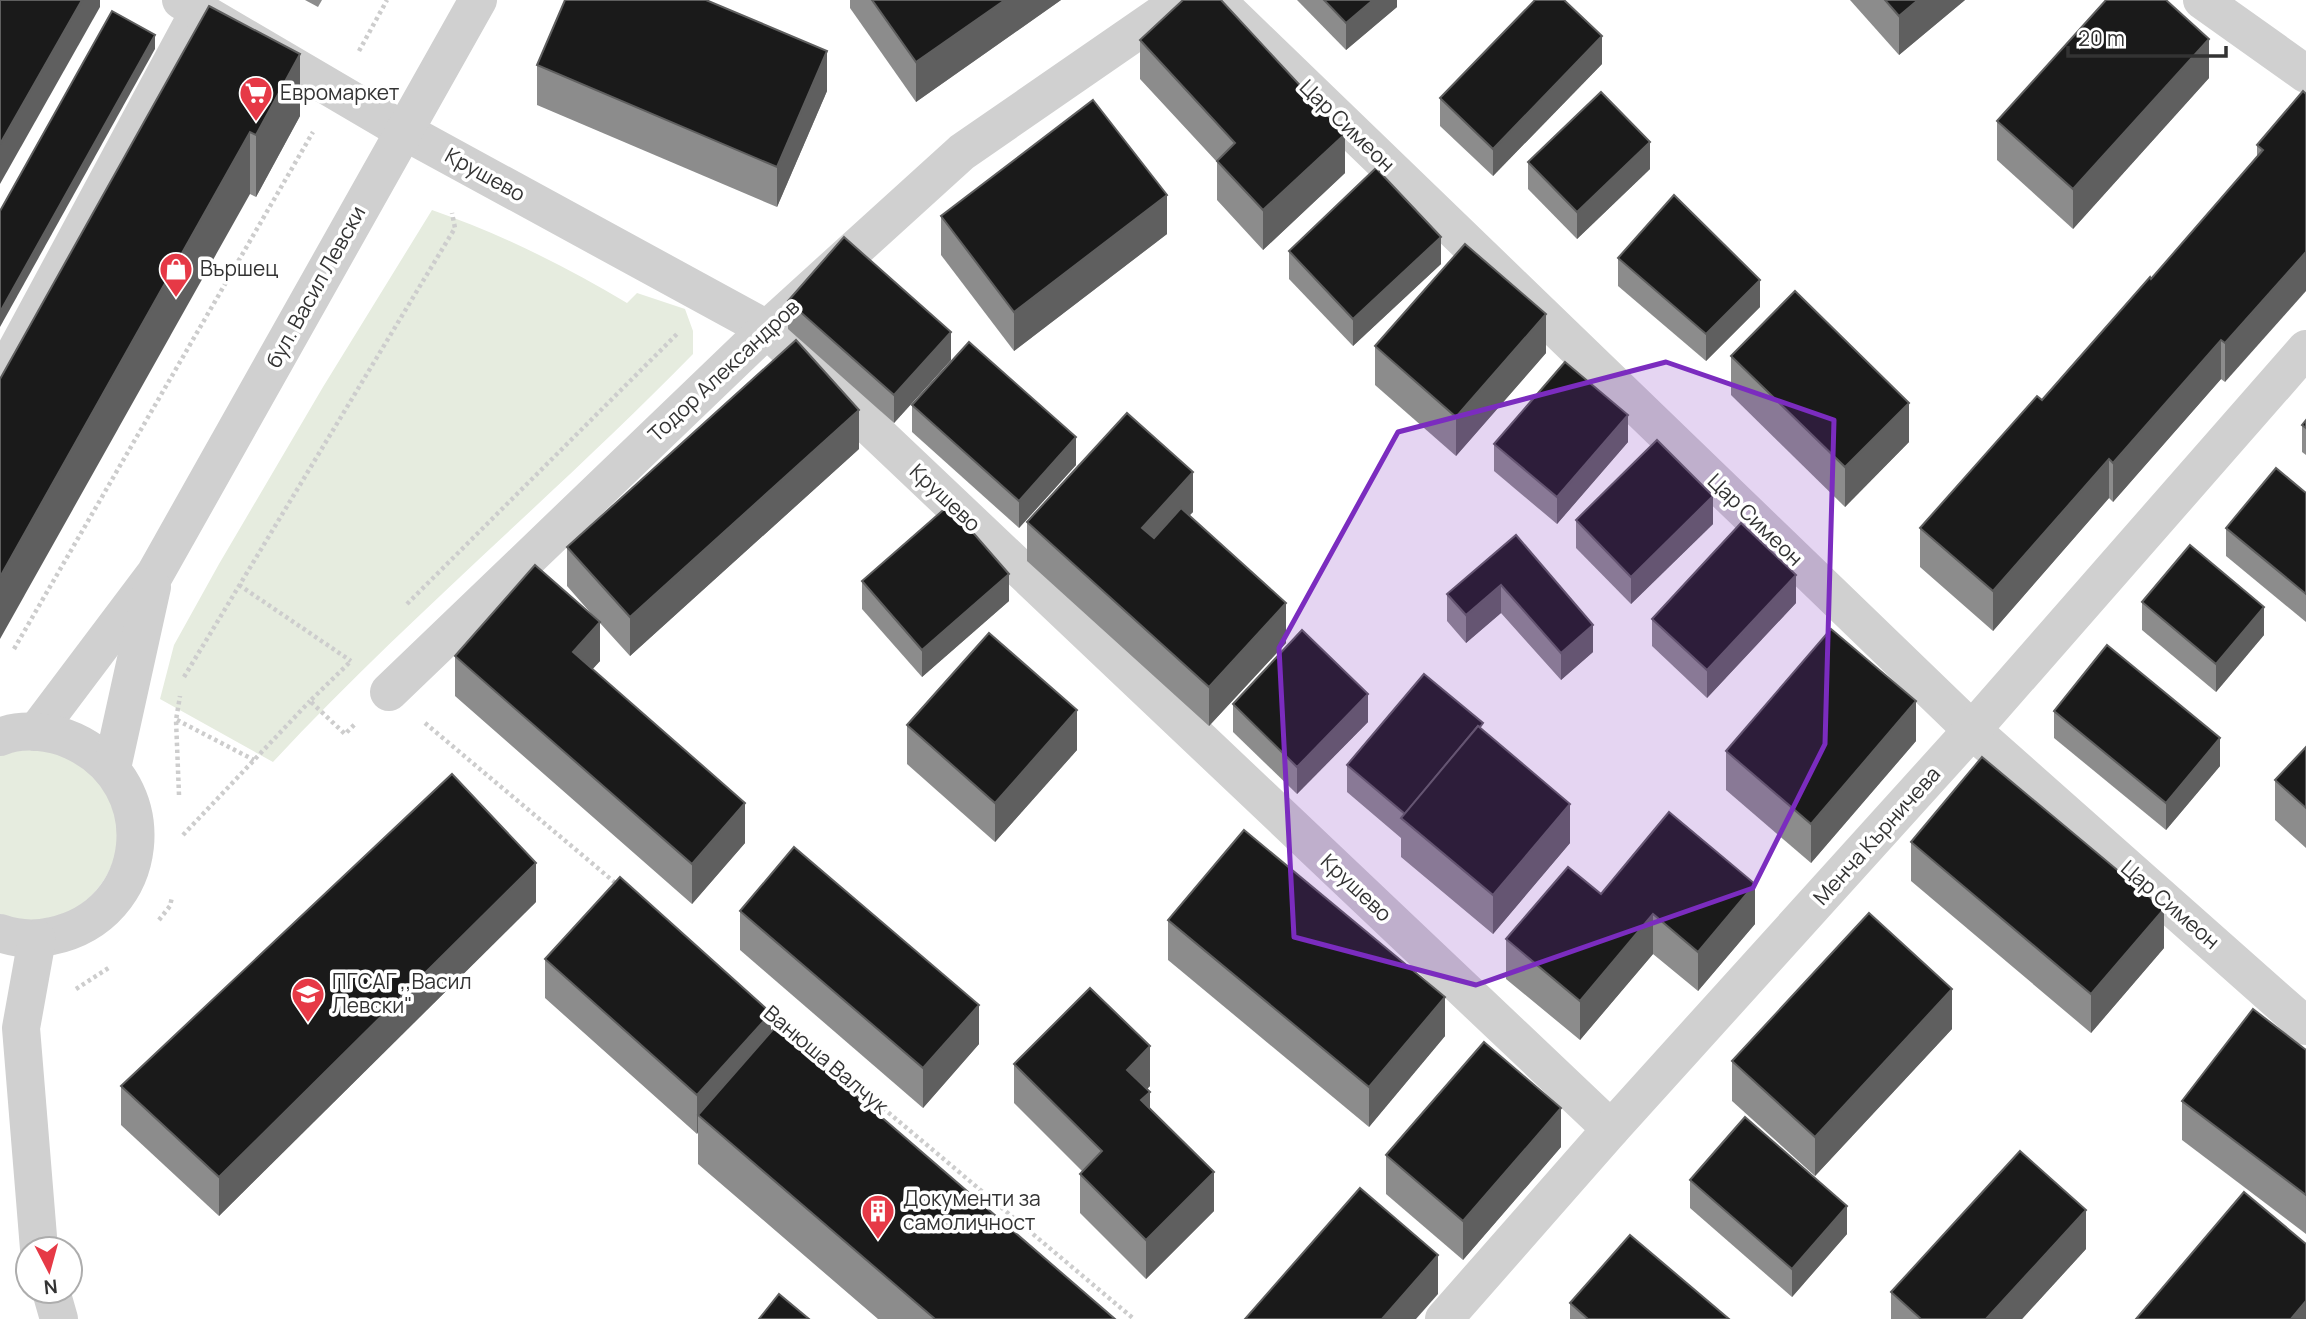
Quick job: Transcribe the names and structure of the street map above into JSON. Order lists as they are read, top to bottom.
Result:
{
  "streets": {
    "street": [
      "Цар Симеон",
      "Крушево",
      "бул. Васил Левски",
      "Тодор Александров",
      "Менча Кърничева"
    ],
    "path": ["Ванюша Валчук"]
  },
  "crossings": [
    ["Цар Симеон", "Менча Кърничева"],
    ["Крушево", "бул. Васил Левски"],
    ["Крушево", "Тодор Александров"],
    ["Крушево", "Менча Кърничева"]
  ],
  "places": {
    "supermarket": ["Евромаркет"],
    "shop": ["Вършец"],
    "school or university": ["ПГСАГ ,,Васил Левски\""],
    "building": ["Документи за самоличност"]
  },
  "scale_bar": "20 m",
  "north": "bottom"
}
